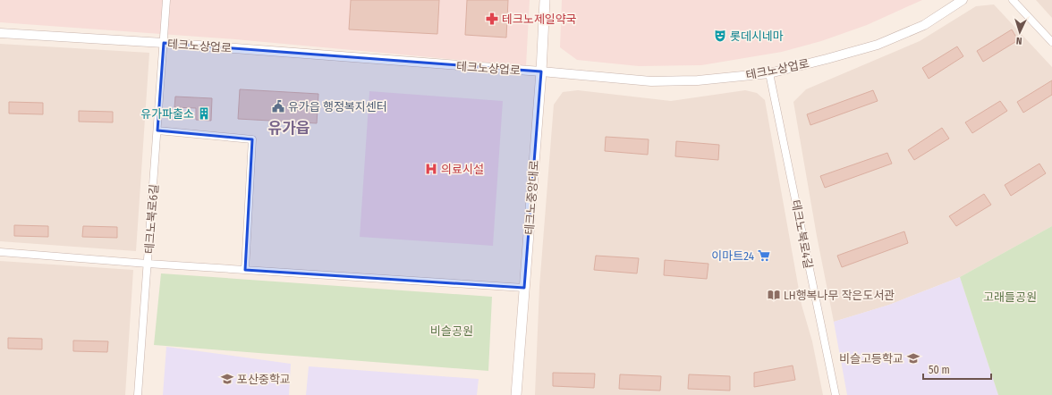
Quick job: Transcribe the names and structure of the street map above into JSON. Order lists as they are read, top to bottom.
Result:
{
  "streets": {
    "main road": ["테크노중앙대로"],
    "street": ["테크노상업로", "테크노북로6길", "테크노북로4길"]
  },
  "crossings": [
    ["테크노상업로", "테크노중앙대로"],
    ["테크노상업로", "테크노북로6길"],
    ["테크노상업로", "테크노북로4길"]
  ],
  "districts": ["유가읍"],
  "parks": ["고래들공원", "비슬공원"],
  "places": {
    "pharmacy": ["테크노제일약국"],
    "theatre": ["롯데시네마"],
    "public building": ["유가읍 행정복지센터"],
    "building": ["유가파출소"],
    "hospital": ["의료시설"],
    "supermarket": ["이마트24"],
    "library": ["LH행복나무 작은도서관"],
    "school or university": ["비슬고등학교", "포산중학교"]
  },
  "scale_bar": "50 m",
  "north": "bottom"
}
